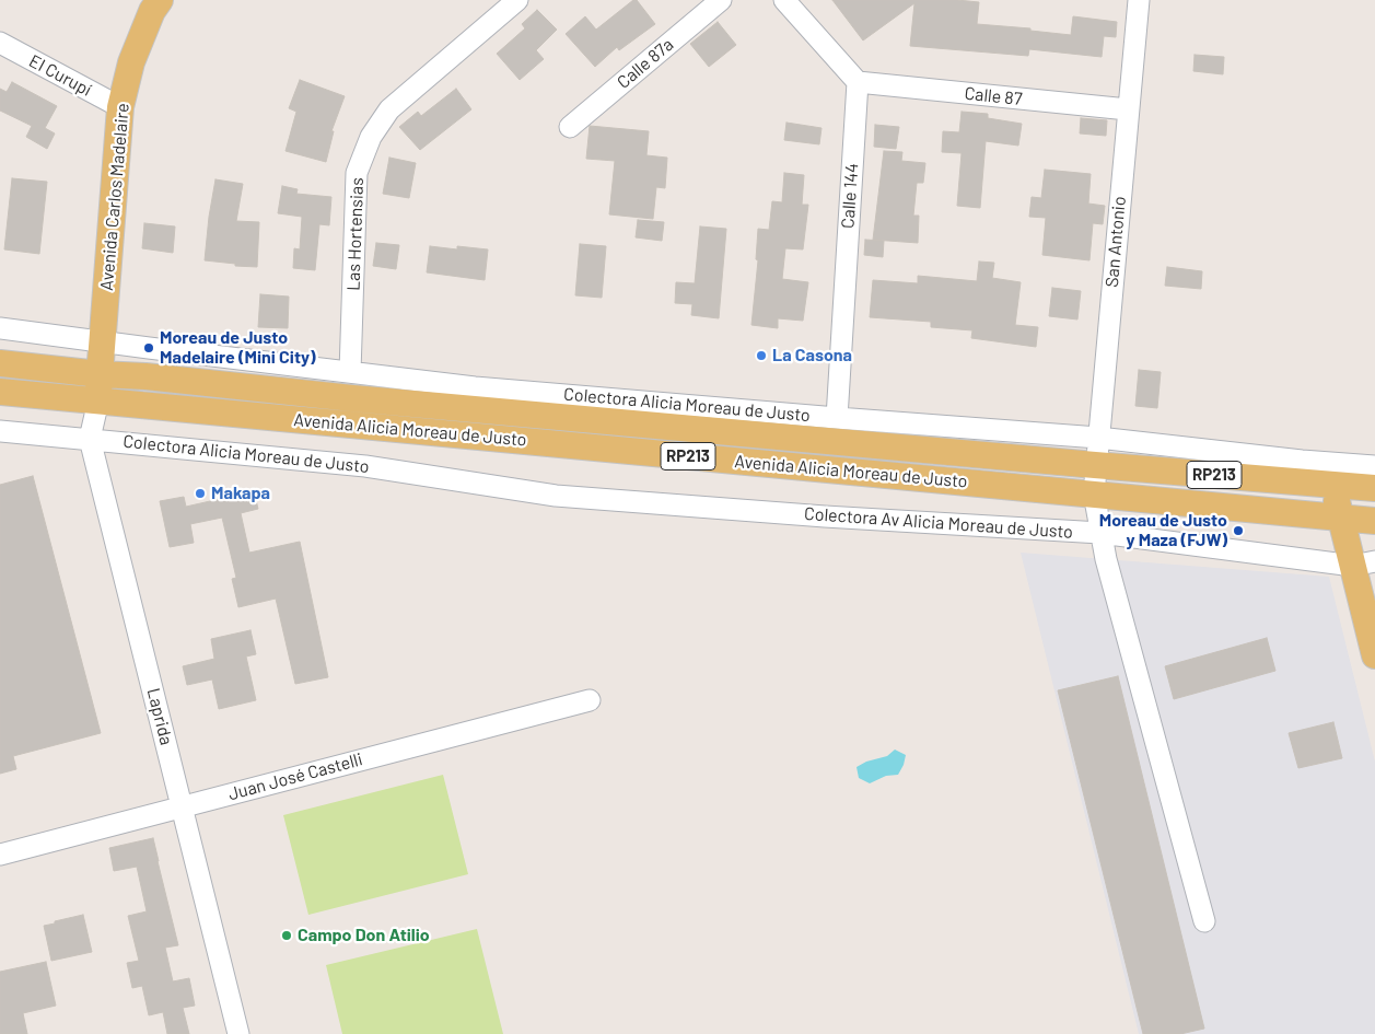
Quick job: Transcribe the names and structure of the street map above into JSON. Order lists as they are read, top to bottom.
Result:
{
  "streets": {
    "main road": ["Avenida Carlos Madelaire", "Avenida Alicia Moreau de Justo", "RP213"],
    "street": [
      "Calle 87a",
      "El Curupí",
      "Calle 87",
      "Calle 144",
      "Las Hortensias",
      "San Antonio",
      "Colectora Alicia Moreau de Justo",
      "Colectora Av Alicia Moreau de Justo",
      "Laprida",
      "Juan José Castelli"
    ]
  },
  "crossings": [
    ["El Curupí", "Avenida Carlos Madelaire"],
    ["Calle 87", "Calle 144"],
    ["Calle 87", "San Antonio"],
    ["Calle 144", "Colectora Alicia Moreau de Justo"],
    ["Avenida Carlos Madelaire", "Colectora Alicia Moreau de Justo"],
    ["Avenida Carlos Madelaire", "Avenida Alicia Moreau de Justo"],
    ["Avenida Carlos Madelaire", "Laprida"],
    ["Las Hortensias", "Colectora Alicia Moreau de Justo"],
    ["San Antonio", "Colectora Alicia Moreau de Justo"],
    ["San Antonio", "Avenida Alicia Moreau de Justo"],
    ["San Antonio", "Colectora Av Alicia Moreau de Justo"],
    ["Colectora Alicia Moreau de Justo", "Colectora Av Alicia Moreau de Justo"],
    ["Colectora Alicia Moreau de Justo", "Laprida"],
    ["Avenida Alicia Moreau de Justo", "Laprida"],
    ["Laprida", "Juan José Castelli"]
  ],
  "places": [
    "Moreau de Justo Madelaire (Mini City)",
    "La Casona",
    "Makapa",
    "Moreau de Justo y Maza (FJW)",
    "Campo Don Atilio"
  ]
}
